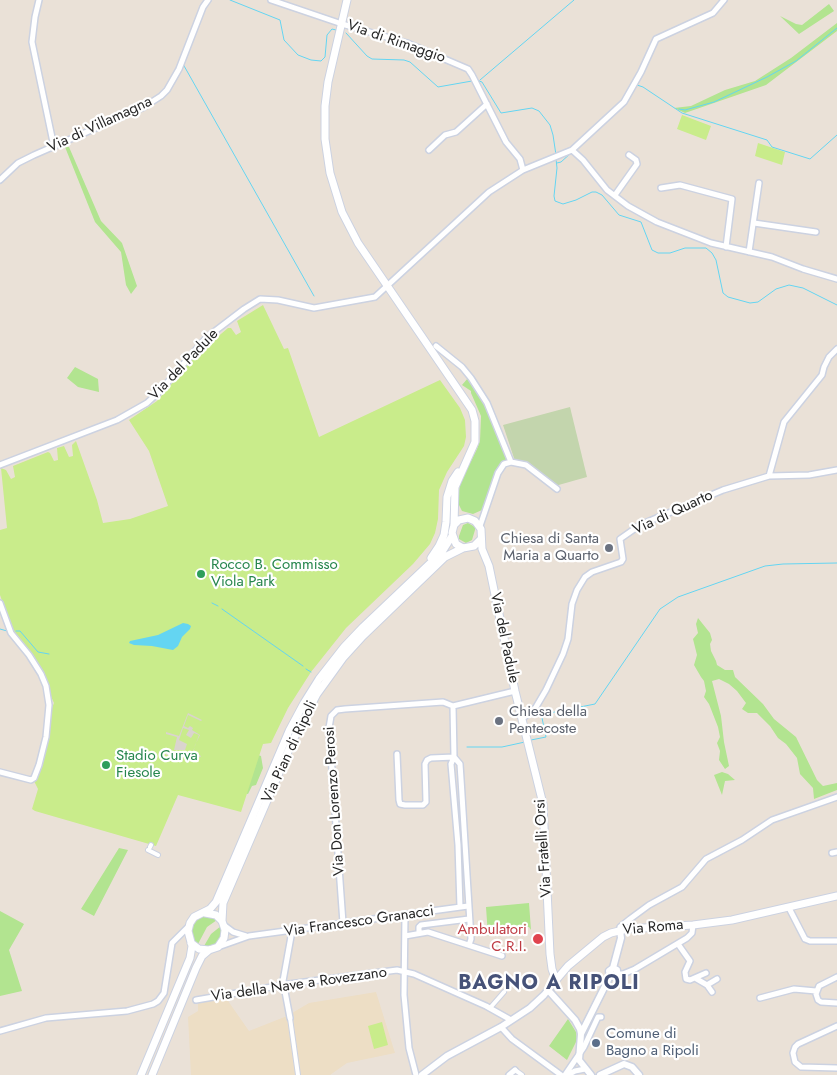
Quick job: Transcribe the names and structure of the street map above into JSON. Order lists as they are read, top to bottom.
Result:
{
  "streets": {
    "main road": [
      "Via del Padule",
      "Via Pian di Ripoli",
      "Via Fratelli Orsi",
      "Via Roma"
    ],
    "street": [
      "Via di Rimaggio",
      "Via di Villamagna",
      "Via di Quarto",
      "Via Don Lorenzo Perosi",
      "Via Francesco Granacci",
      "Via della Nave a Rovezzano"
    ]
  },
  "crossings": [
    ["Via del Padule", "Via di Quarto"],
    ["Via del Padule", "Via Pian di Ripoli"],
    ["Via del Padule", "Via Fratelli Orsi"],
    ["Via di Quarto", "Via Fratelli Orsi"],
    ["Via Pian di Ripoli", "Via Francesco Granacci"],
    ["Via Don Lorenzo Perosi", "Via Francesco Granacci"],
    ["Via Fratelli Orsi", "Via Roma"],
    ["Via Roma", "Via della Nave a Rovezzano"]
  ],
  "districts": ["BAGNO A RIPOLI"],
  "places": [
    "Chiesa di Santa Maria a Quarto",
    "Rocco B. Commisso Viola Park",
    "Chiesa della Pentecoste",
    "Stadio Curva Fiesole",
    "Ambulatori C.R.I.",
    "Comune di Bagno a Ripoli"
  ]
}
